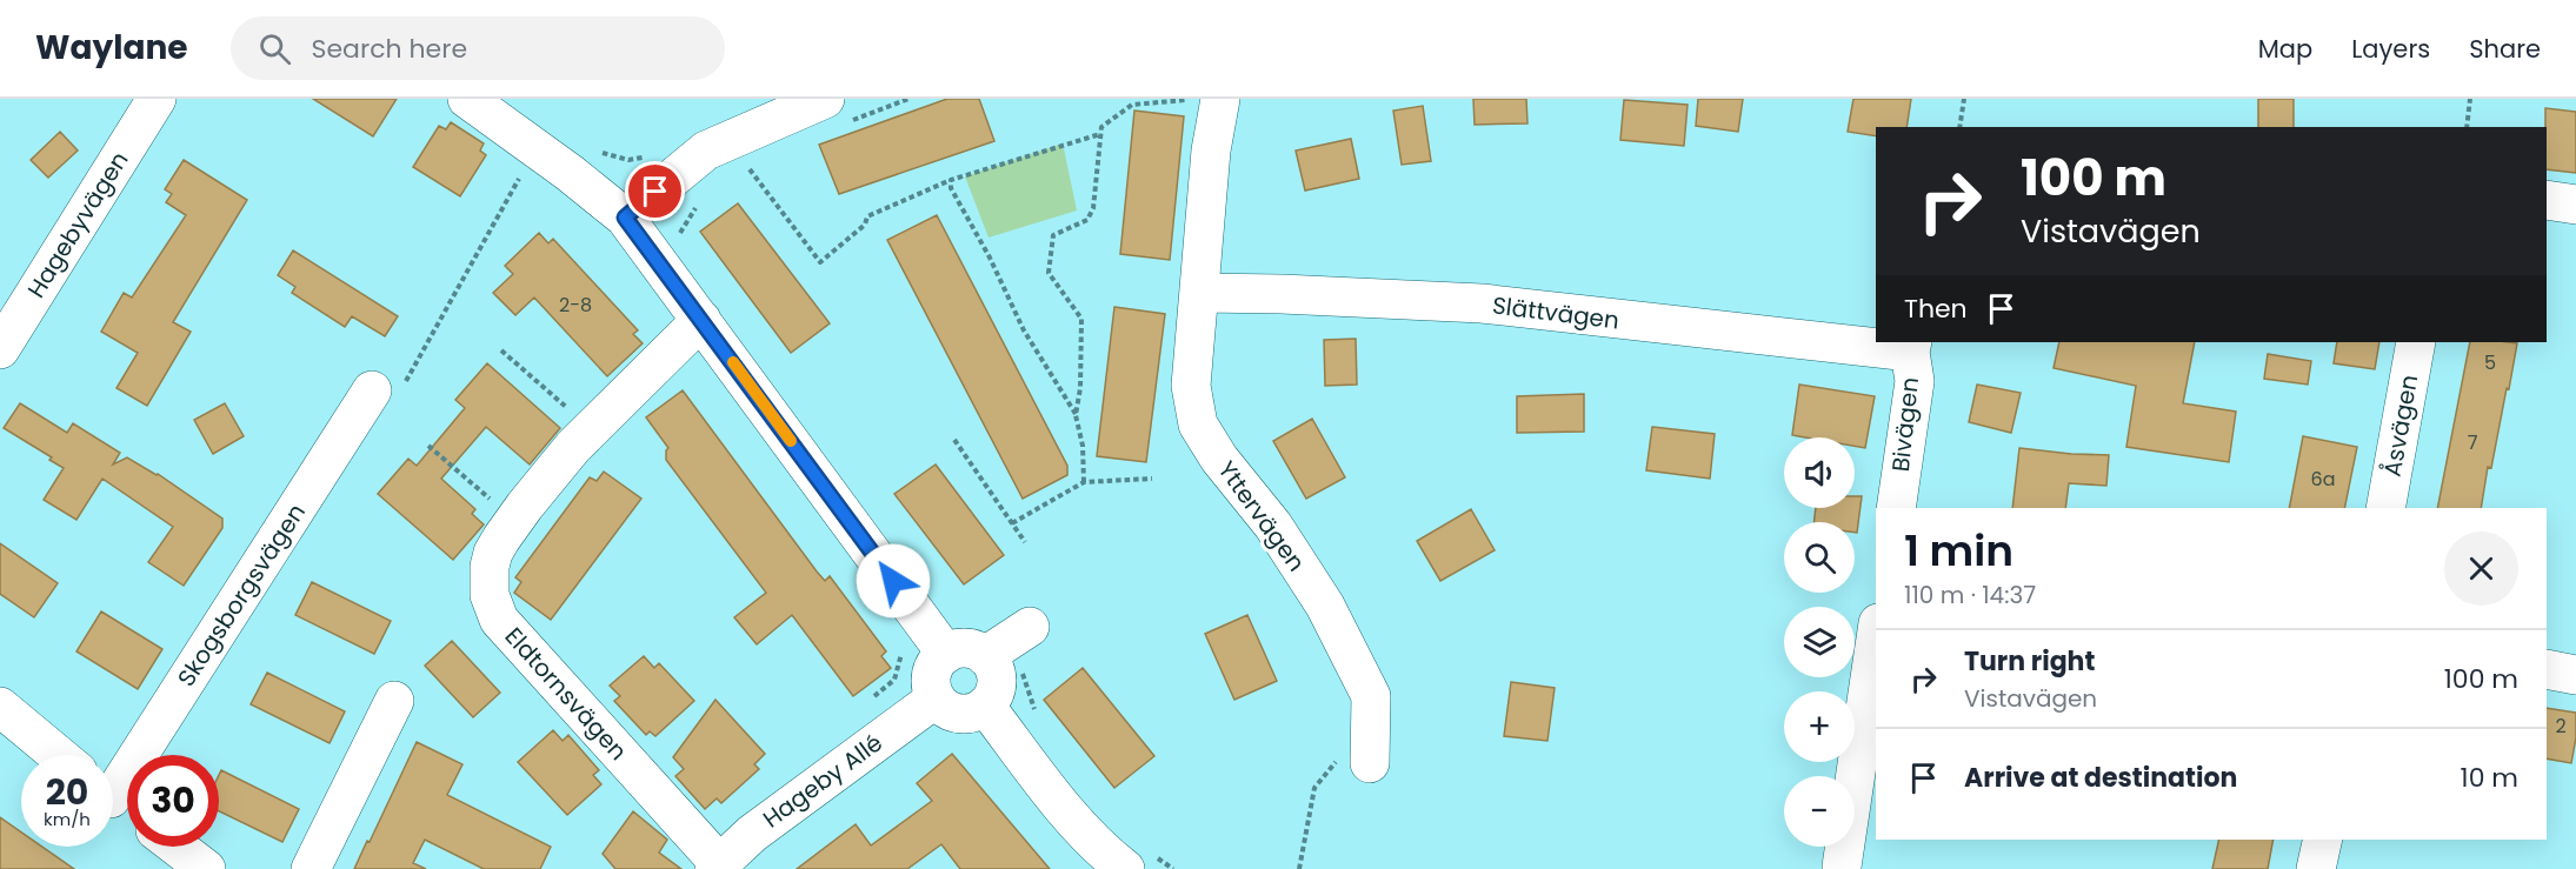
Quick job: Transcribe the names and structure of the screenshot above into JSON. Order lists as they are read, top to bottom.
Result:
{
  "streets": {
    "street": [
      "Hagebyvägen",
      "Slättvägen",
      "Bivägen",
      "Åsvägen",
      "Yttervägen",
      "Skogsborgsvägen",
      "Eldtornsvägen",
      "Hageby Allé"
    ]
  },
  "crossings": [
    ["Slättvägen", "Bivägen"],
    ["Slättvägen", "Yttervägen"],
    ["Eldtornsvägen", "Hageby Allé"]
  ],
  "house_numbers": [
    "2-8",
    "5",
    "7",
    "6a",
    "2"
  ],
  "page": {
    "header": "Waylane",
    "search": "Search here",
    "nav": ["Map", "Layers", "Share"],
    "turn": ["100 m", "Vistavägen"],
    "then": "Then",
    "map_buttons": ["+", "−"],
    "heading": ["1 min", "110 m · 14:37"],
    "list": [
      {
        "name": "Turn right",
        "note": "Vistavägen",
        "value": "100 m"
      },
      {
        "name": "Arrive at destination",
        "value": "10 m"
      }
    ],
    "speed": "20 km/h",
    "limit": "30"
  }
}
